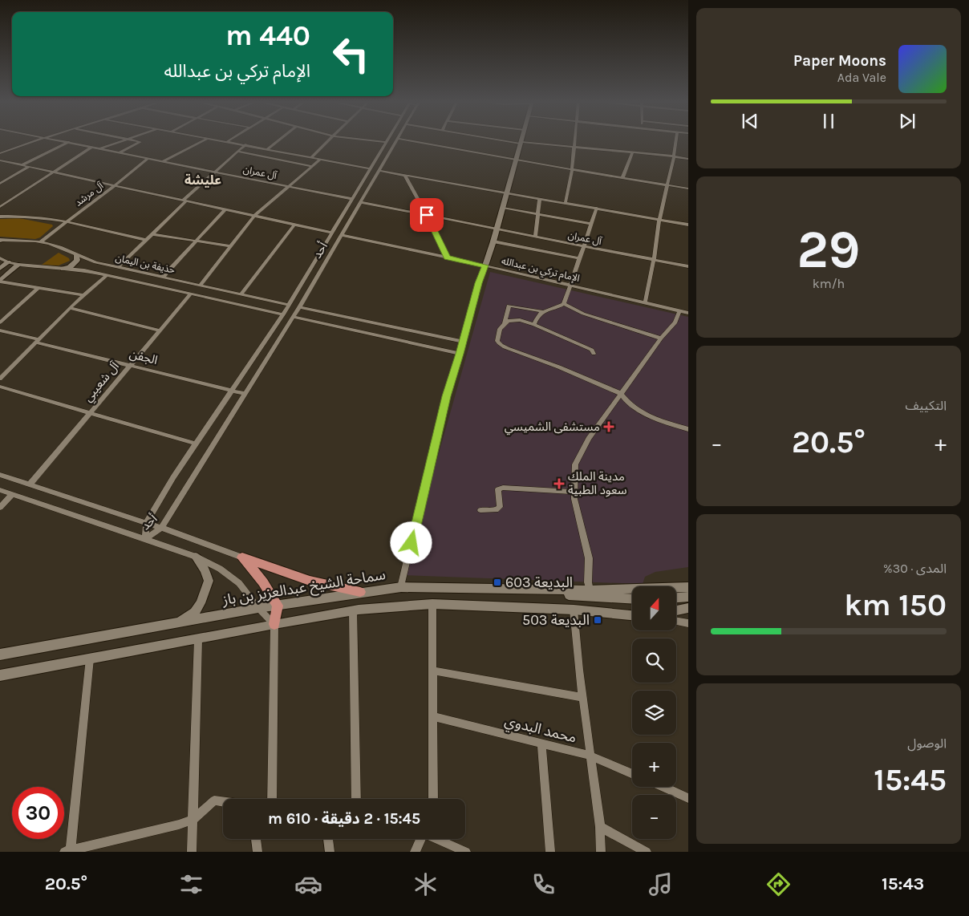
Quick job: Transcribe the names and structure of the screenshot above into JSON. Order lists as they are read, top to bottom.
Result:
{
  "streets": {
    "street": [
      "آل عمران",
      "آل مرشد",
      "أحد",
      "حذيفة بن اليمان",
      "الإمام تركي بن عبدالله",
      "الجفن",
      "آل شعيبي",
      "سماحة الشيخ عبدالعزيز بن باز",
      "محمد البدوي"
    ]
  },
  "crossings": [
    ["آل عمران", "آل مرشد"],
    ["آل عمران", "أحد"],
    ["آل مرشد", "حذيفة بن اليمان"],
    ["أحد", "حذيفة بن اليمان"],
    ["أحد", "الإمام تركي بن عبدالله"],
    ["أحد", "الجفن"],
    ["حذيفة بن اليمان", "آل شعيبي"],
    ["الجفن", "آل شعيبي"]
  ],
  "districts": ["عليشة"],
  "places": {
    "health": ["مستشفى الشميسي", "مدينة الملك سعود الطبية"],
    "transit": ["البديعة 603", "البديعة 503"]
  },
  "north": "top",
  "page": {
    "turn": ["440 m", "الإمام تركي بن عبدالله"],
    "song": ["Paper Moons", "Ada Vale"],
    "tile": [
      ["29", "km/h"],
      "التكييف",
      ["المدى · 30%", "150 km"],
      ["الوصول", "15:45"]
    ],
    "heat": ["−", "20.5°", "+"],
    "map_buttons": ["+", "−"],
    "limit": "30",
    "trip": "15:45 · 2 دقيقة · 610 m",
    "tabs": ["15:43", "20.5°"]
  }
}
